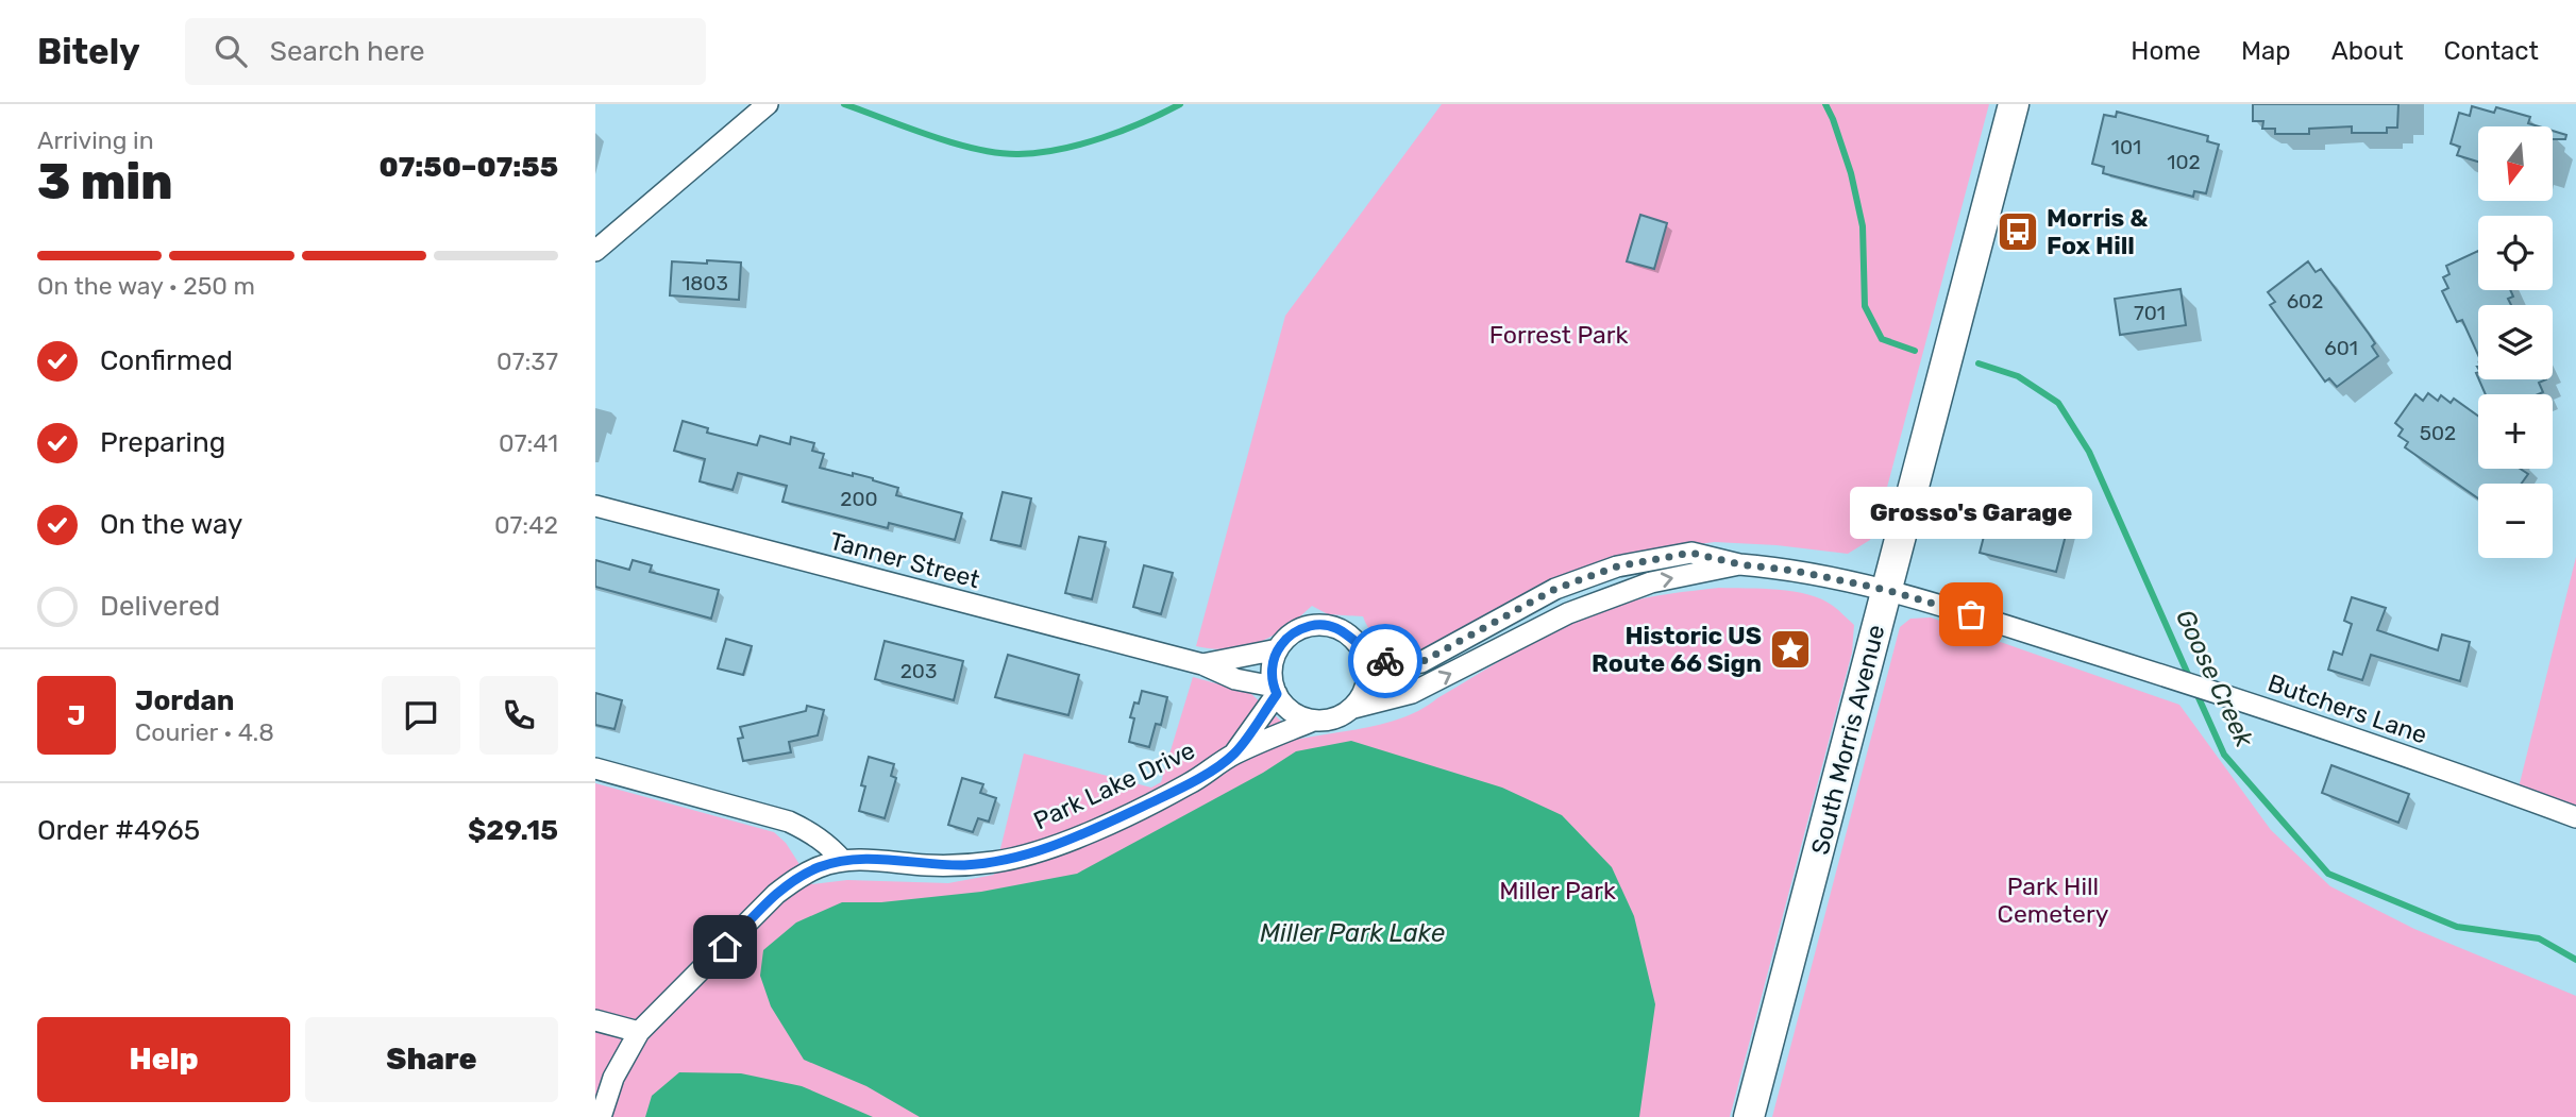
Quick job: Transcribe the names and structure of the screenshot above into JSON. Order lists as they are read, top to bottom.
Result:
{
  "streets": {
    "main road": ["South Morris Avenue"],
    "street": ["Tanner Street", "Butchers Lane", "Park Lake Drive"]
  },
  "crossings": [
    ["Tanner Street", "Park Lake Drive"],
    ["Butchers Lane", "South Morris Avenue"]
  ],
  "water": ["Goose Creek", "Miller Park Lake"],
  "parks": ["Forrest Park", "Park Hill Cemetery", "Miller Park"],
  "places": {
    "bus stop": ["Morris & Fox Hill"],
    "other": ["Grosso's Garage"],
    "place": ["Historic US Route 66 Sign"]
  },
  "house_numbers": [
    "101",
    "102",
    "1803",
    "602",
    "701",
    "601",
    "502",
    "200",
    "203"
  ],
  "north": "bottom",
  "page": {
    "header": "Bitely",
    "search": "Search here",
    "nav": [
      "Home",
      "Map",
      "About",
      "Contact"
    ],
    "heading": ["3 min", "Arriving in", "07:50–07:55"],
    "panel": [
      "Jordan",
      "Courier · 4.8",
      "Order #4965",
      "$29.15"
    ],
    "map_buttons": ["+", "−"],
    "bar": "On the way · 250 m",
    "list": [
      ["Confirmed", "07:37"],
      ["Preparing", "07:41"],
      ["On the way", "07:42"],
      "Delivered"
    ],
    "bubble": "Grosso's Garage",
    "round": "J",
    "buttons": ["Help", "Share"]
  }
}
